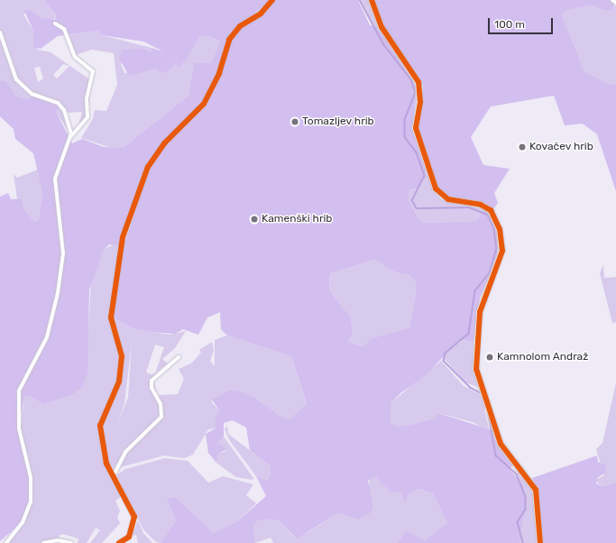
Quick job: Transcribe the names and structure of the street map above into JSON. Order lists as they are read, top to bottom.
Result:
{
  "places": [
    "Tomazljev hrib",
    "Kovačev hrib",
    "Kamenški hrib",
    "Kamnolom Andraž"
  ],
  "scale_bar": "100 m"
}
